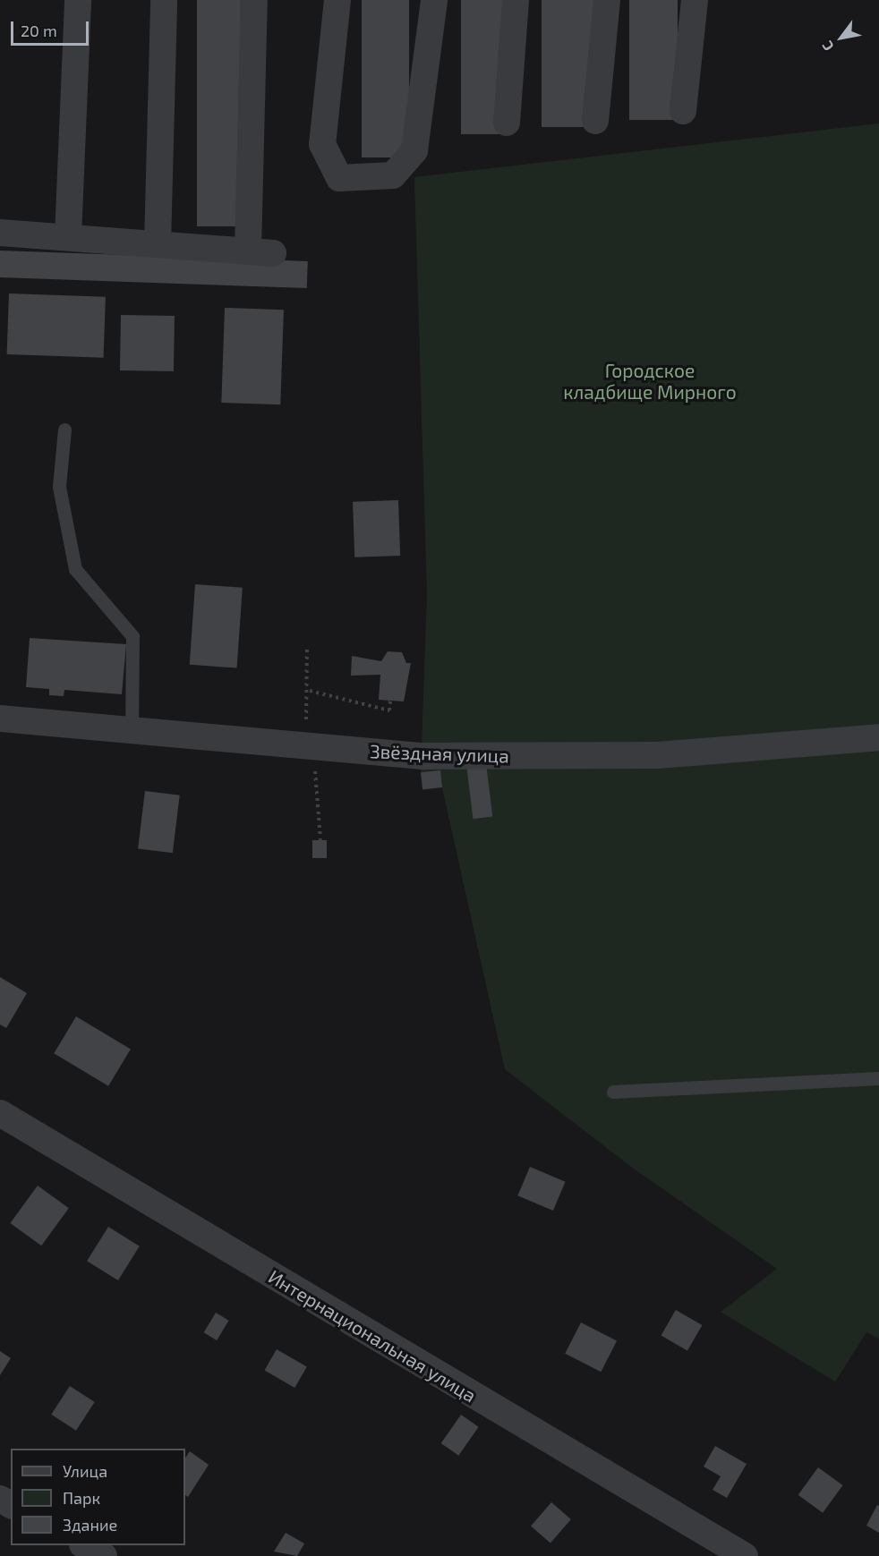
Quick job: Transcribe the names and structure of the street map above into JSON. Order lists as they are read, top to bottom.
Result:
{
  "streets": {
    "street": ["Звёздная улица", "Интернациональная улица"]
  },
  "parks": ["Городское кладбище Мирного"],
  "legend": ["Улица", "Парк", "Здание"],
  "scale_bar": "20 m",
  "north": "bottom left"
}
